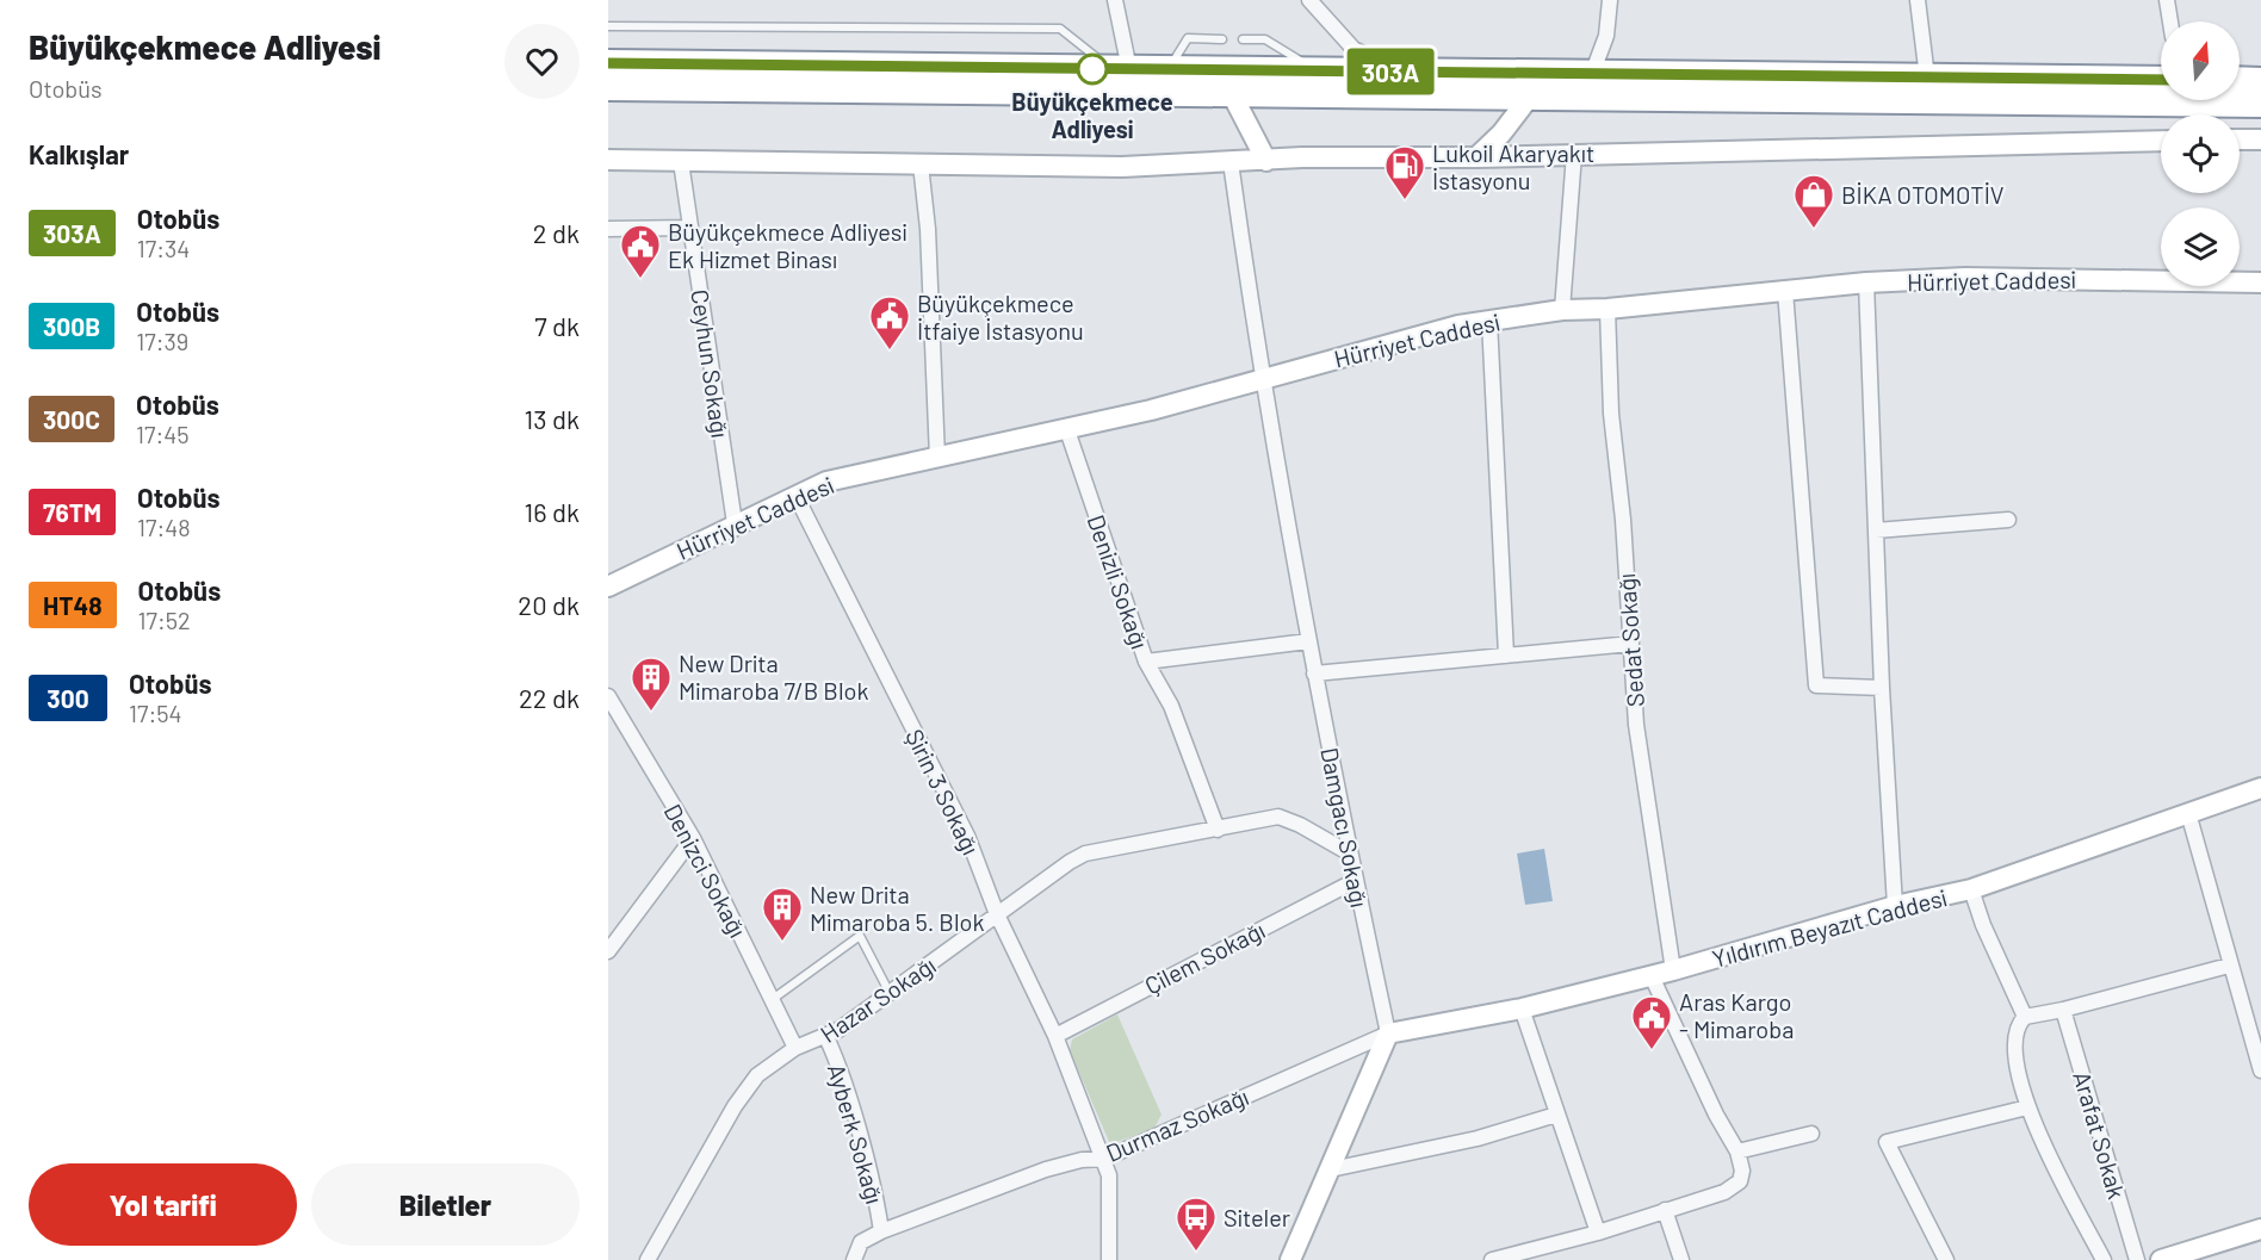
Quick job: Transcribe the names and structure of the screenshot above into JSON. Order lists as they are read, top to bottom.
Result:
{
  "streets": {
    "main road": ["Hürriyet Caddesi", "Yıldırım Beyazıt Caddesi"],
    "street": [
      "Ceyhun Sokağı",
      "Denizli Sokağı",
      "Sedat Sokağı",
      "Şirin 3 Sokağı",
      "Damgacı Sokağı",
      "Denizci Sokağı",
      "Çilem Sokağı",
      "Hazar Sokağı",
      "Durmaz Sokağı",
      "Ayberk Sokağı",
      "Arafat Sokak"
    ]
  },
  "crossings": [
    ["Hürriyet Caddesi", "Ceyhun Sokağı"],
    ["Hürriyet Caddesi", "Denizli Sokağı"],
    ["Hürriyet Caddesi", "Sedat Sokağı"],
    ["Hürriyet Caddesi", "Şirin 3 Sokağı"],
    ["Hürriyet Caddesi", "Damgacı Sokağı"],
    ["Denizli Sokağı", "Damgacı Sokağı"],
    ["Sedat Sokağı", "Yıldırım Beyazıt Caddesi"],
    ["Şirin 3 Sokağı", "Çilem Sokağı"],
    ["Şirin 3 Sokağı", "Hazar Sokağı"],
    ["Şirin 3 Sokağı", "Durmaz Sokağı"],
    ["Damgacı Sokağı", "Yıldırım Beyazıt Caddesi"],
    ["Damgacı Sokağı", "Çilem Sokağı"],
    ["Damgacı Sokağı", "Hazar Sokağı"],
    ["Damgacı Sokağı", "Durmaz Sokağı"],
    ["Denizci Sokağı", "Hazar Sokağı"],
    ["Yıldırım Beyazıt Caddesi", "Durmaz Sokağı"],
    ["Hazar Sokağı", "Ayberk Sokağı"],
    ["Durmaz Sokağı", "Ayberk Sokağı"]
  ],
  "places": {
    "other": ["Büyükçekmece Adliyesi"],
    "fuel station": ["Lukoil Akaryakıt İstasyonu"],
    "shop": ["BİKA OTOMOTİV"],
    "public building": ["Büyükçekmece Adliyesi Ek Hizmet Binası", "Büyükçekmece İtfaiye İstasyonu", "Aras Kargo - Mimaroba"],
    "building": ["New Drita Mimaroba 7/B Blok", "New Drita Mimaroba 5. Blok"],
    "bus stop": ["Siteler"]
  },
  "lines": ["bus line 303A"],
  "north": "top",
  "page": {
    "heading": [
      ["Büyükçekmece Adliyesi", "Otobüs"],
      "Kalkışlar"
    ],
    "on_map": "303A",
    "list": [
      {
        "mark": "303A",
        "name": "Otobüs",
        "note": "17:34",
        "value": "2 dk"
      },
      {
        "mark": "300B",
        "name": "Otobüs",
        "note": "17:39",
        "value": "7 dk"
      },
      {
        "mark": "300C",
        "name": "Otobüs",
        "note": "17:45",
        "value": "13 dk"
      },
      {
        "mark": "76TM",
        "name": "Otobüs",
        "note": "17:48",
        "value": "16 dk"
      },
      {
        "mark": "HT48",
        "name": "Otobüs",
        "note": "17:52",
        "value": "20 dk"
      },
      {
        "mark": "300",
        "name": "Otobüs",
        "note": "17:54",
        "value": "22 dk"
      }
    ],
    "buttons": ["Yol tarifi", "Biletler"]
  }
}
